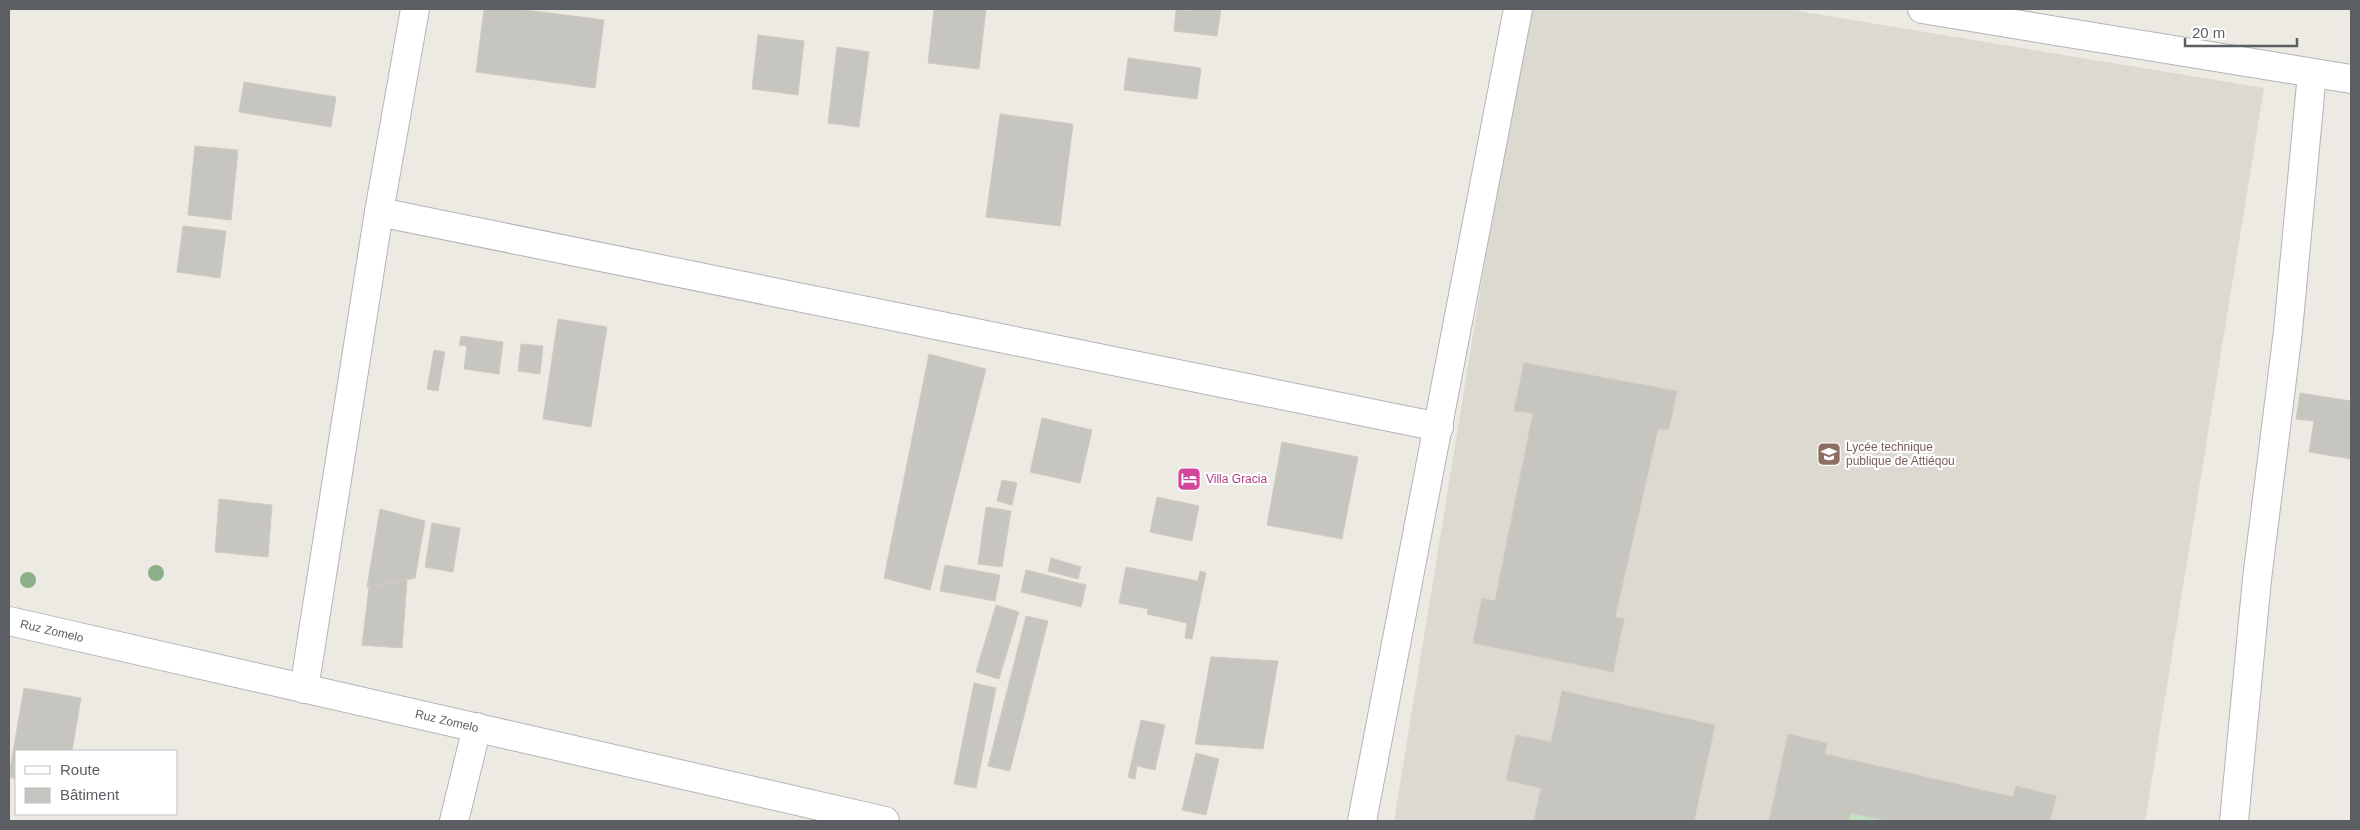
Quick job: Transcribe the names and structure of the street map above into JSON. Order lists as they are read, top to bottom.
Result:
{
  "streets": {
    "street": ["Ruz Zomelo"]
  },
  "places": {
    "school or university": ["Lycée technique publique de Attiéqou"],
    "hotel": ["Villa Gracia"]
  },
  "legend": ["Route", "Bâtiment"],
  "scale_bar": "20 m"
}
